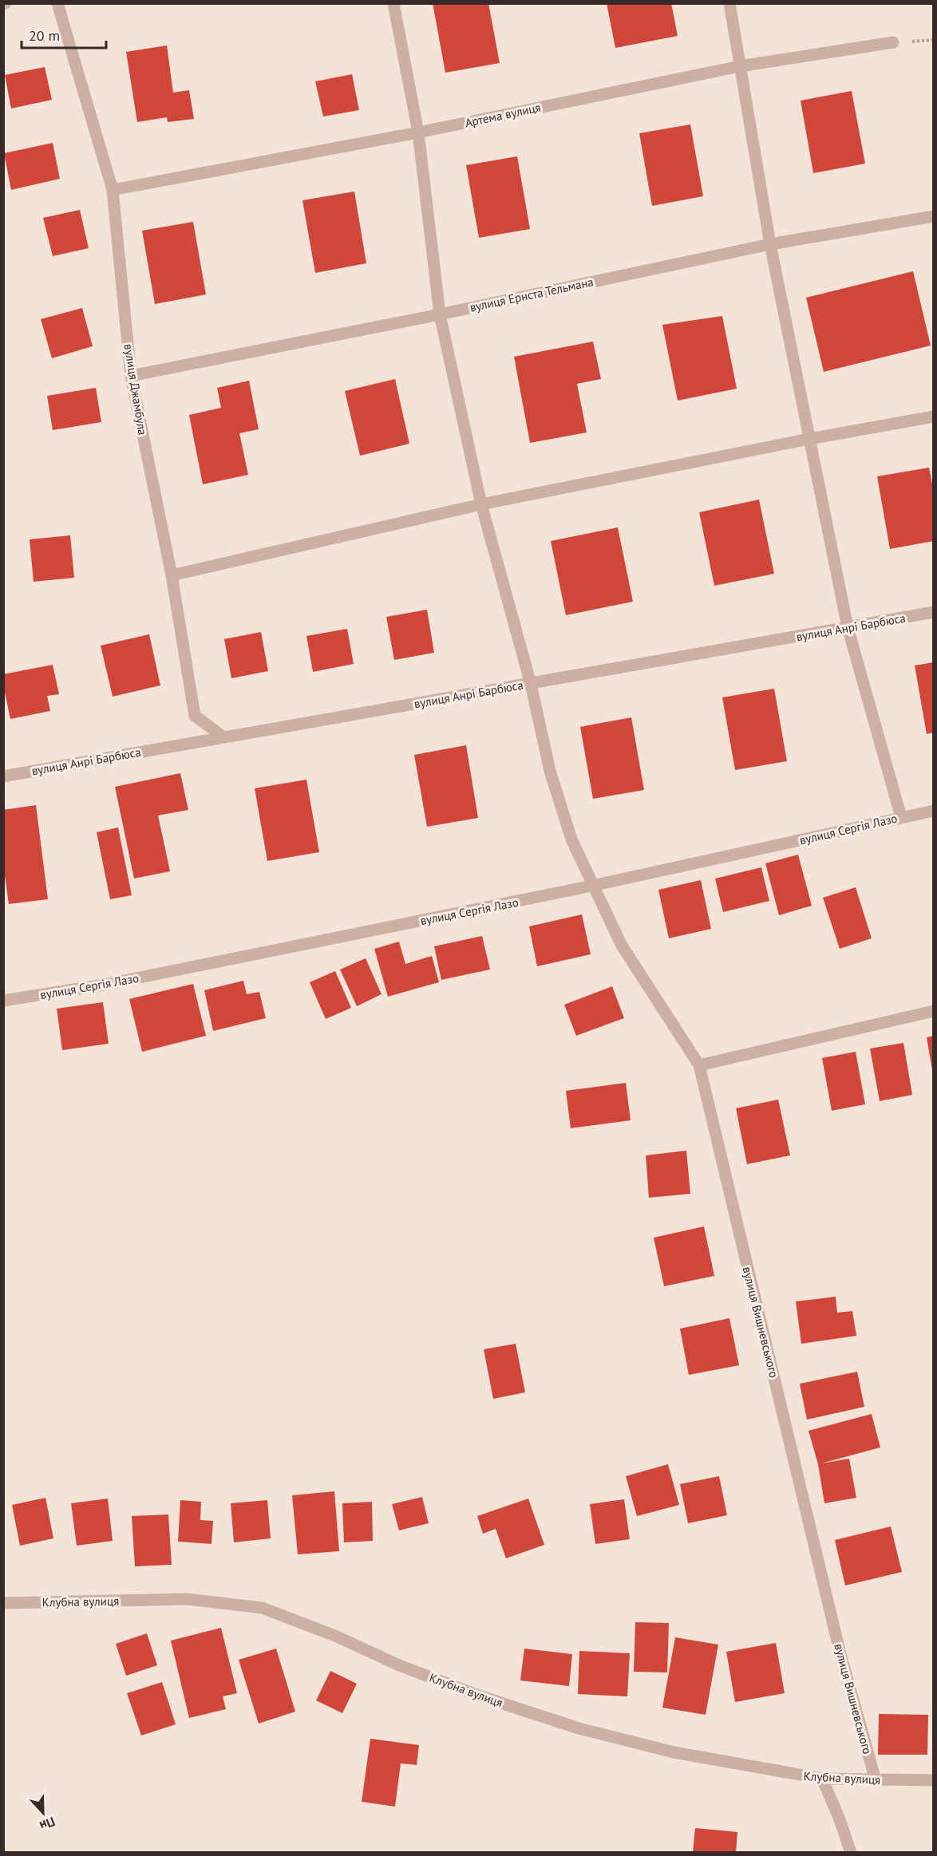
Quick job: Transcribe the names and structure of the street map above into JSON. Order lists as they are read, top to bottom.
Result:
{
  "streets": {
    "street": [
      "Артема вулиця",
      "вулиця Ернста Тельмана",
      "вулиця Джамбула",
      "вулиця Анрі Барбюса",
      "вулиця Сергія Лазо",
      "вулиця Вишневського",
      "Клубна вулиця"
    ]
  },
  "crossings": [
    ["Артема вулиця", "вулиця Джамбула"],
    ["Артема вулиця", "вулиця Вишневського"],
    ["вулиця Ернста Тельмана", "вулиця Джамбула"],
    ["вулиця Ернста Тельмана", "вулиця Вишневського"],
    ["вулиця Джамбула", "вулиця Анрі Барбюса"],
    ["вулиця Анрі Барбюса", "вулиця Вишневського"],
    ["вулиця Сергія Лазо", "вулиця Вишневського"],
    ["вулиця Вишневського", "Клубна вулиця"]
  ],
  "scale_bar": "20 m",
  "north": "bottom"
}
